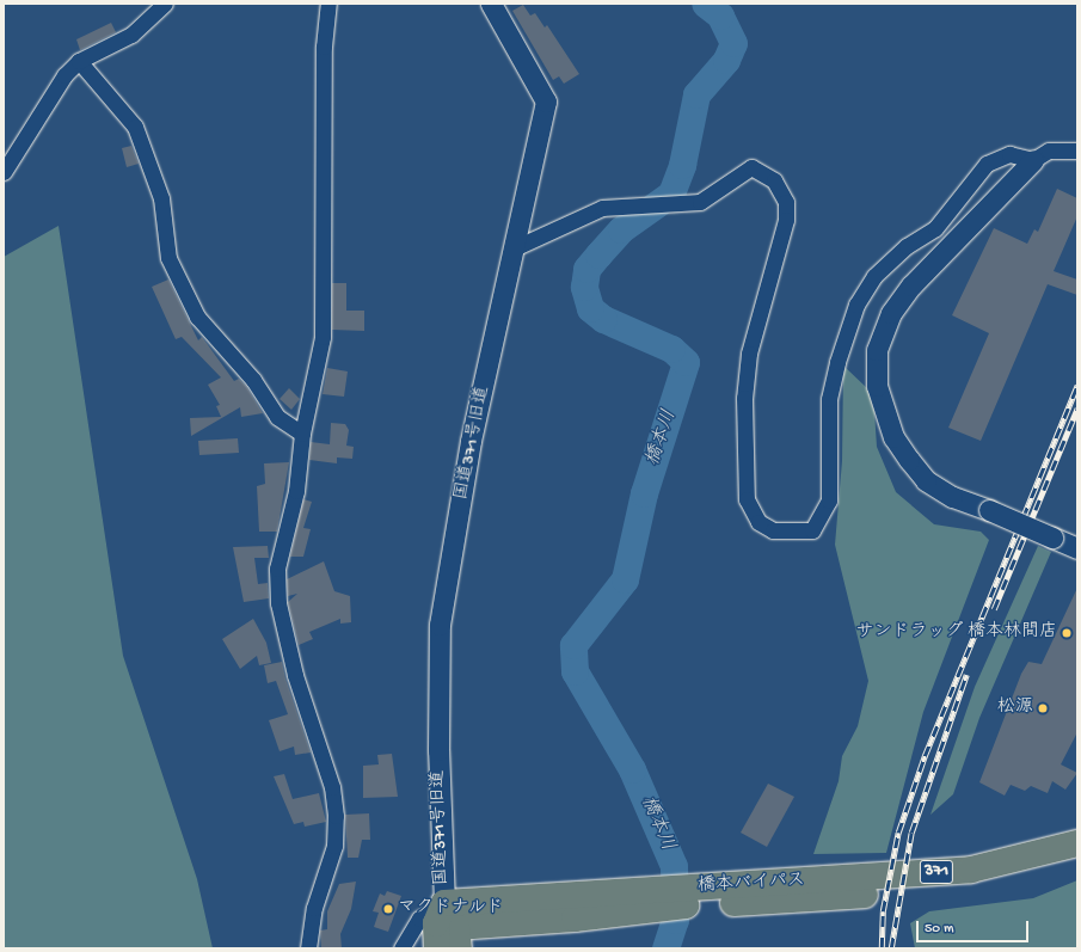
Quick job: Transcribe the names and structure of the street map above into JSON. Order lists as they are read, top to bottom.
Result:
{
  "streets": {
    "highway": ["371", "橋本バイパス"],
    "street": ["国道371号旧道"]
  },
  "crossings": [
    ["国道371号旧道", "橋本バイパス"]
  ],
  "water": ["橋本川"],
  "places": ["サンドラッグ 橋本林間店", "松源", "マクドナルド"],
  "scale_bar": "50 m"
}
